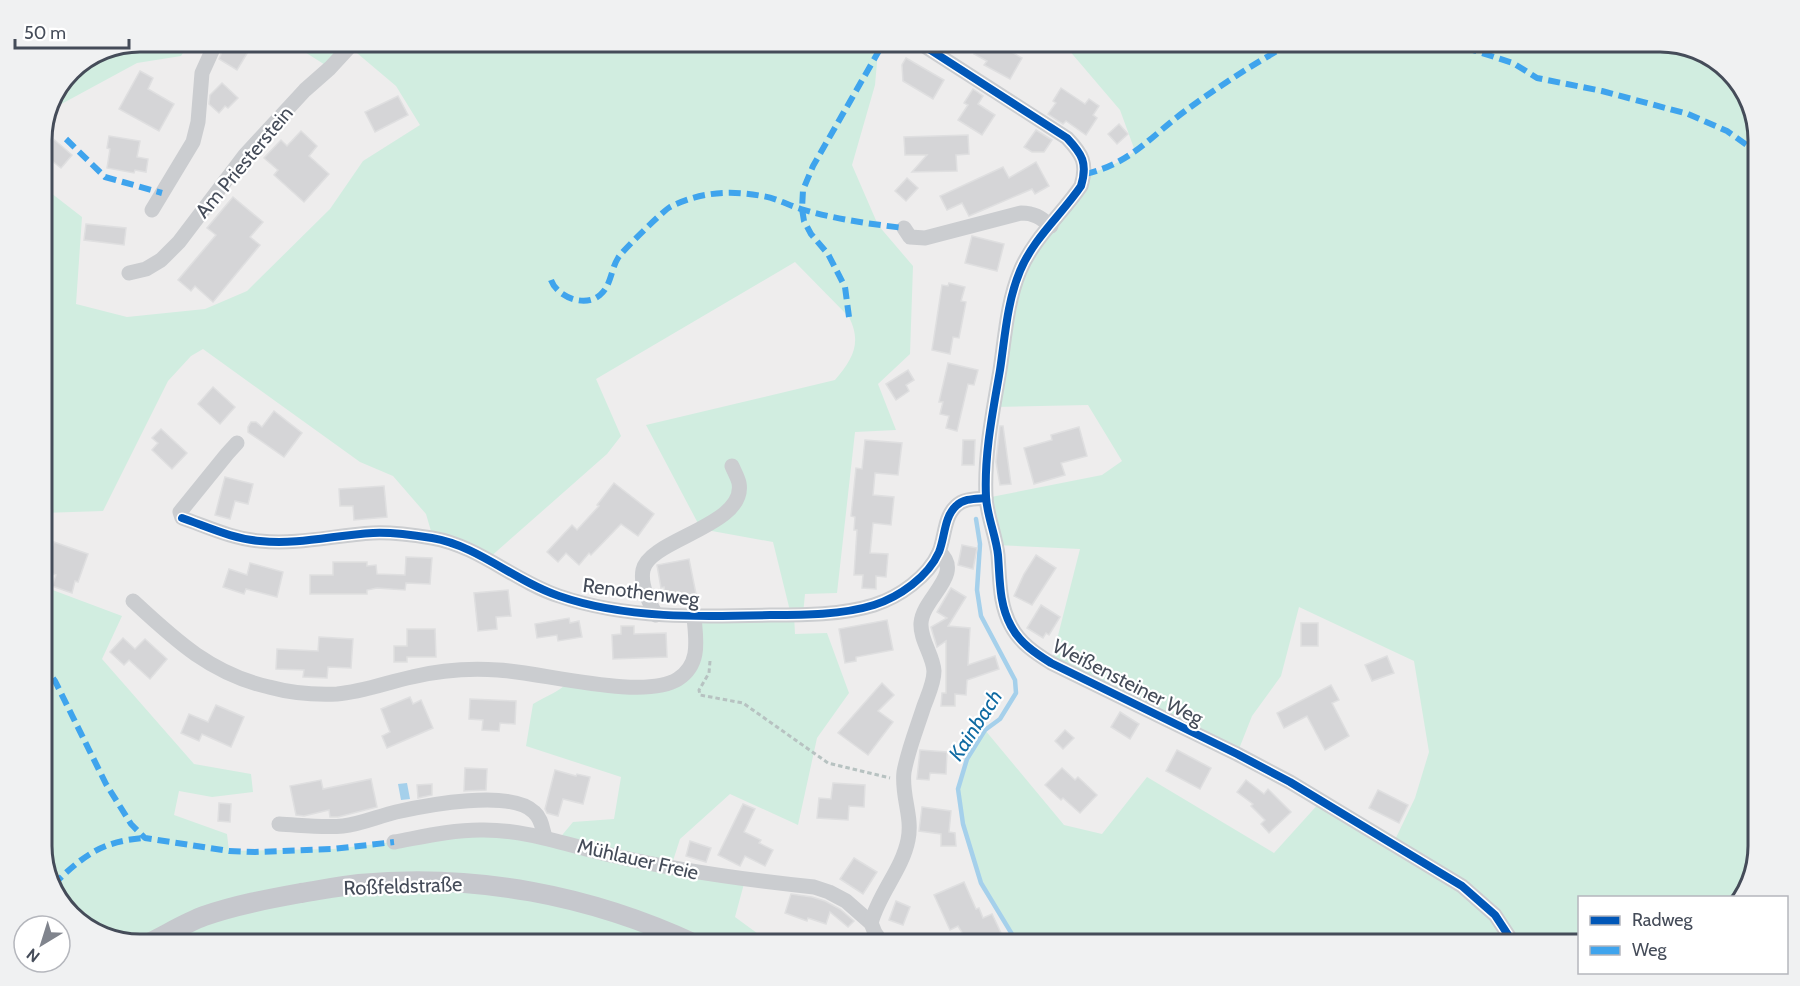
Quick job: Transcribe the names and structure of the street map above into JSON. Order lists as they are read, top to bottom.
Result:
{
  "streets": {
    "main road": ["Roßfeldstraße"],
    "street": [
      "Am Priesterstein",
      "Renothenweg",
      "Weißensteiner Weg",
      "Mühlauer Freie"
    ]
  },
  "crossings": [
    ["Renothenweg", "Weißensteiner Weg"]
  ],
  "water": ["Kainbach"],
  "legend": ["Radweg", "Weg"],
  "scale_bar": "50 m",
  "north": "bottom left"
}
